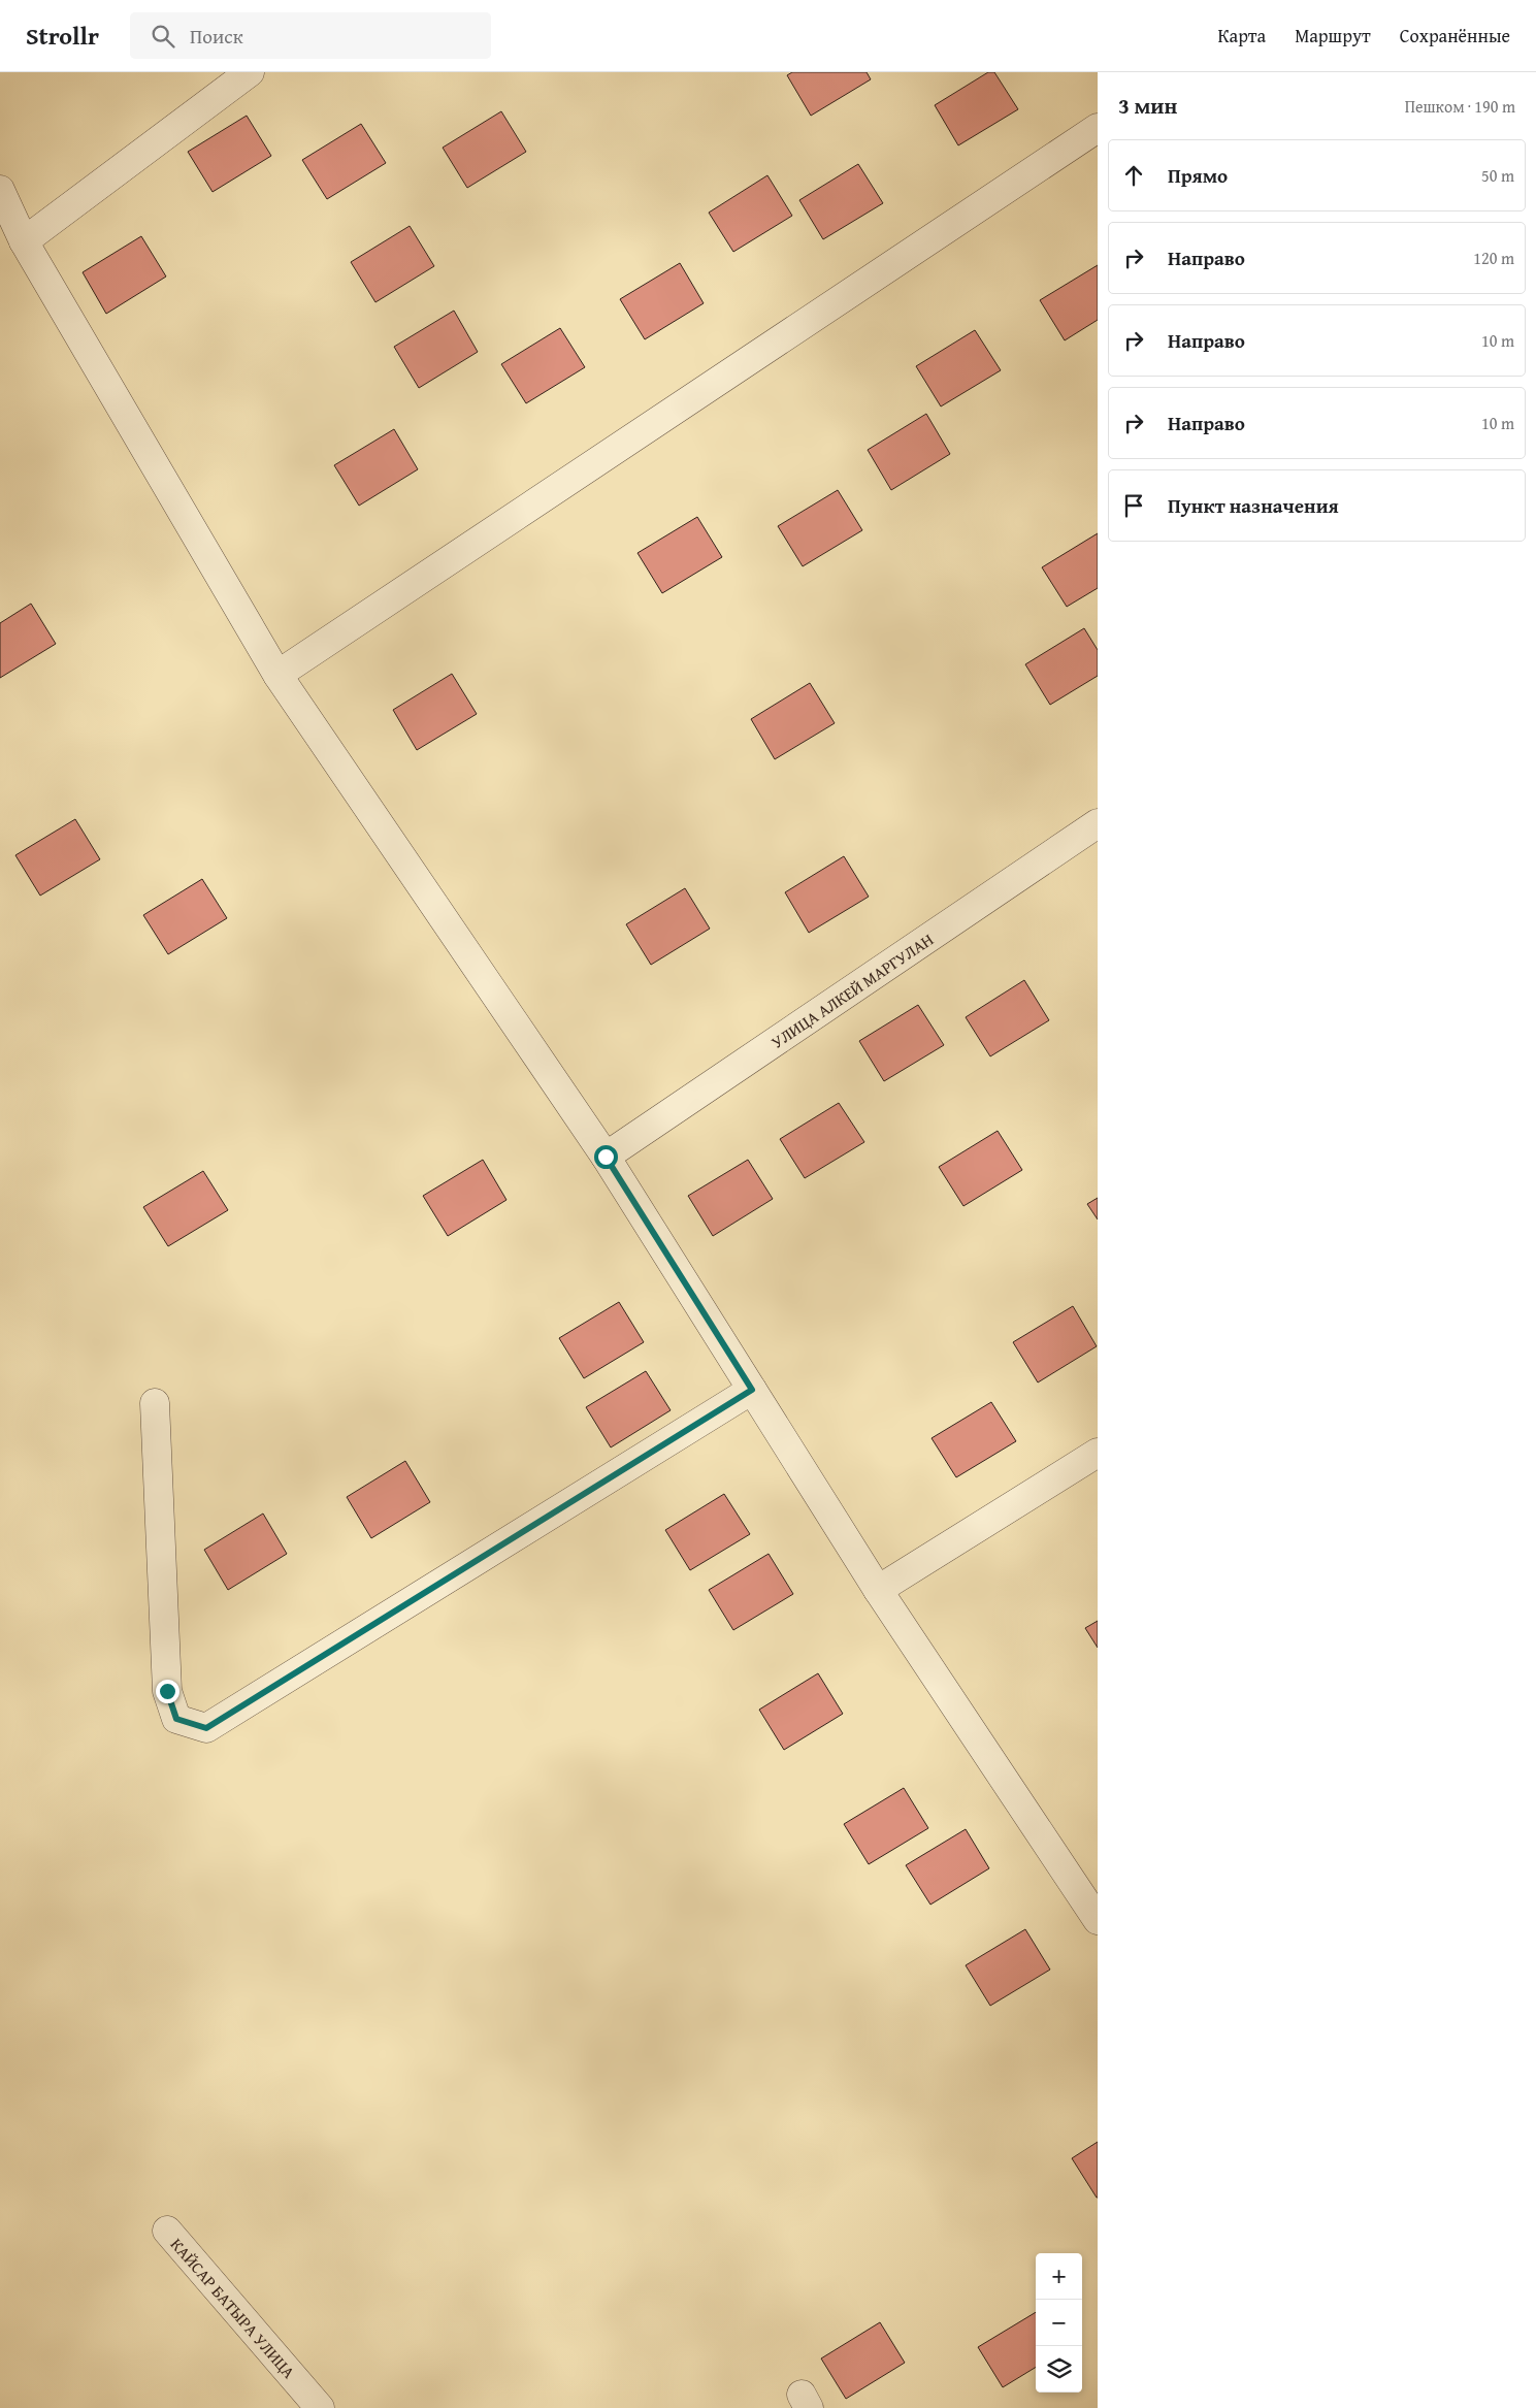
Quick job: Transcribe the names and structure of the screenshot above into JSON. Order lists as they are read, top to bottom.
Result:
{
  "streets": {
    "street": ["УЛИЦА АЛКЕЙ МАРГУЛАН", "КАЙСАР БАТЫРА УЛИЦА"]
  },
  "page": {
    "header": "Strollr",
    "search": "Поиск",
    "nav": ["Карта", "Маршрут", "Сохранённые"],
    "heading": ["3 мин", "Пешком · 190 m"],
    "list": [
      ["Прямо", "50 m"],
      ["Направо", "120 m"],
      ["Направо", "10 m"],
      ["Направо", "10 m"],
      "Пункт назначения"
    ],
    "map_buttons": ["+", "−"]
  }
}
